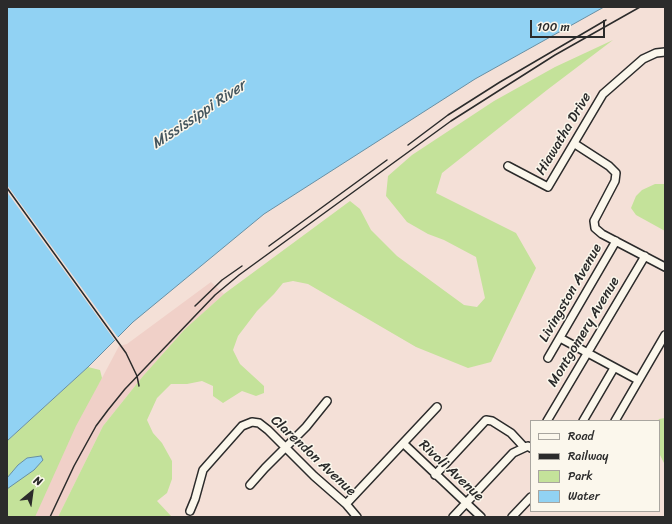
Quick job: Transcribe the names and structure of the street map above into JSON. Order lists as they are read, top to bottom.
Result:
{
  "streets": {
    "street": [
      "Hiawatha Drive",
      "Livingston Avenue",
      "Montgomery Avenue",
      "Clarendon Avenue",
      "Rivoli Avenue"
    ]
  },
  "water": ["Mississippi River"],
  "legend": [
    "Road",
    "Railway",
    "Park",
    "Water"
  ],
  "scale_bar": "100 m",
  "north": "top right"
}
